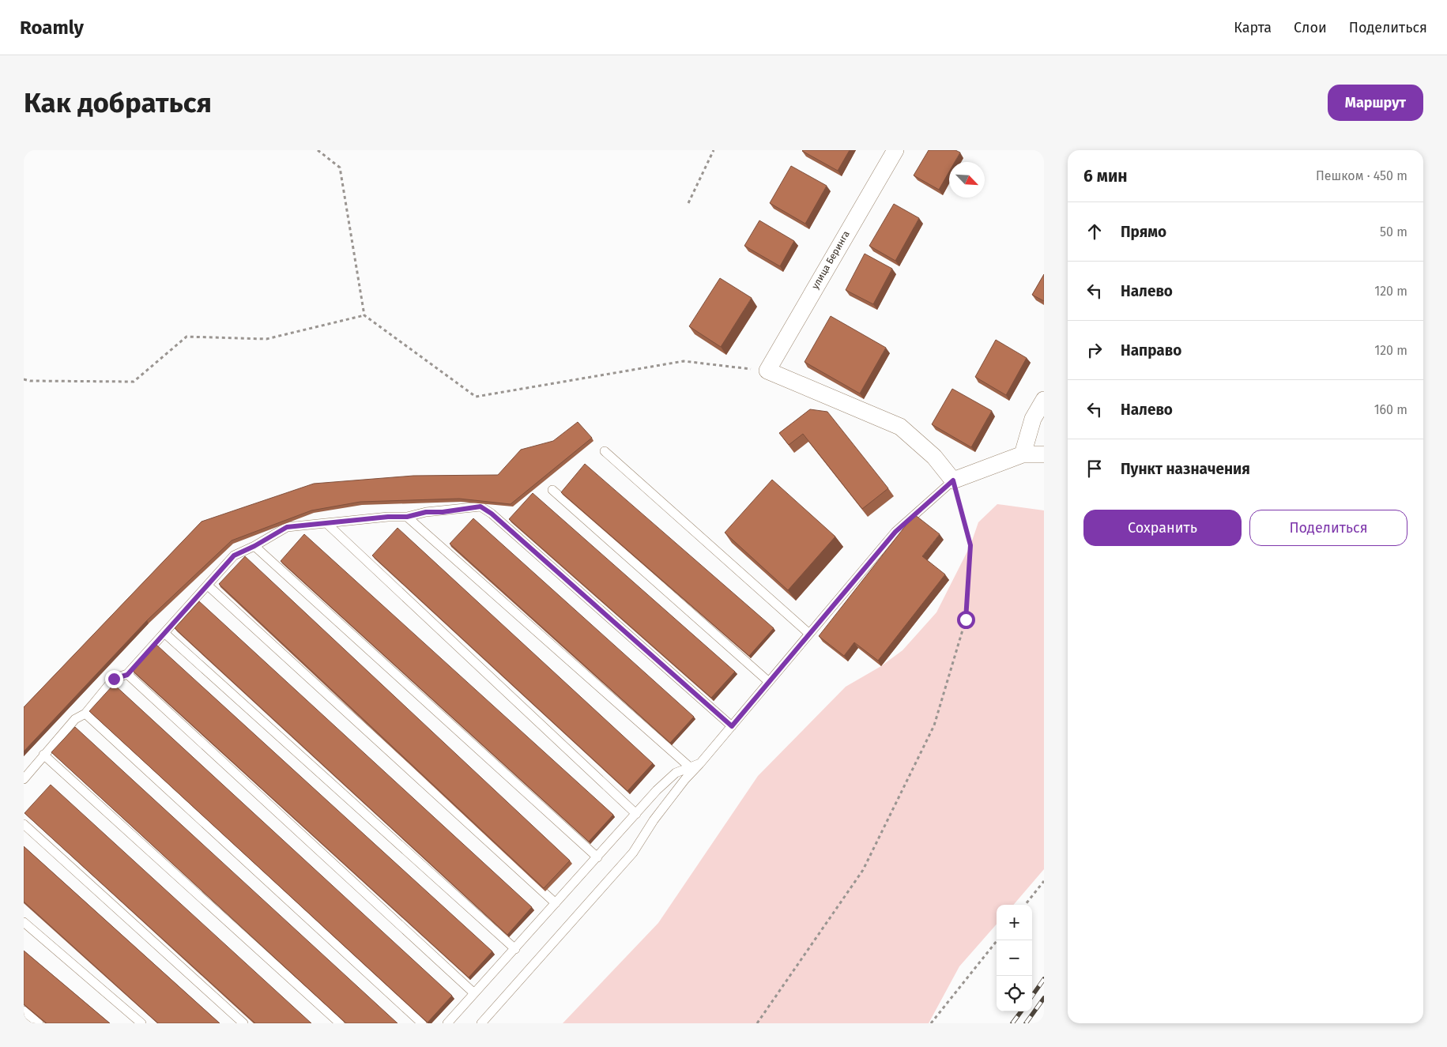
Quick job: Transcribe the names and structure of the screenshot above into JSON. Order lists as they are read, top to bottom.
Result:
{
  "streets": {
    "street": ["улица Беринга"]
  },
  "north": "bottom right",
  "page": {
    "header": "Roamly",
    "nav": ["Карта", "Слои", "Поделиться"],
    "buttons": [
      "Маршрут",
      ["Сохранить", "Поделиться"]
    ],
    "title": "Как добраться",
    "heading": ["6 мин", "Пешком · 450 m"],
    "list": [
      ["Прямо", "50 m"],
      ["Налево", "120 m"],
      ["Направо", "120 m"],
      ["Налево", "160 m"],
      "Пункт назначения"
    ],
    "map_buttons": ["+", "−"]
  }
}
